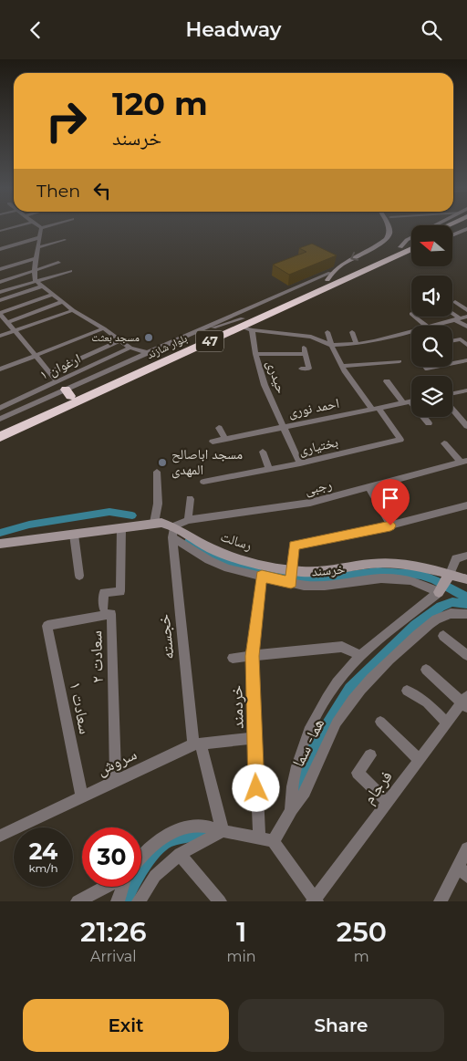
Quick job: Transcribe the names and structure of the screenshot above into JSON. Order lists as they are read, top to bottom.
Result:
{
  "streets": {
    "highway": ["47", "بلوار شازند"],
    "street": [
      "ارغوان ۱",
      "حیدری",
      "احمد نوری",
      "بختیاری",
      "رجبی",
      "رسالت",
      "خرسند",
      "خجسته",
      "سعادت ۲",
      "خردمند",
      "سعادت ۱",
      "هما- سما",
      "سروش",
      "فرجام"
    ]
  },
  "crossings": [
    ["بلوار شازند", "ارغوان ۱"],
    ["بلوار شازند", "حیدری"],
    ["حیدری", "احمد نوری"],
    ["حیدری", "بختیاری"],
    ["احمد نوری", "بختیاری"],
    ["رجبی", "رسالت"],
    ["رجبی", "خجسته"],
    ["رسالت", "خجسته"],
    ["خرسند", "خجسته"],
    ["خرسند", "خردمند"],
    ["خرسند", "هما- سما"],
    ["خجسته", "سروش"],
    ["سعادت ۲", "سعادت ۱"],
    ["سعادت ۲", "سروش"],
    ["خردمند", "سروش"],
    ["سعادت ۱", "سروش"]
  ],
  "places": ["مسجد بعثت", "مسجد اباصالح المهدی"],
  "north": "left",
  "page": {
    "header": "Headway",
    "turn": ["120 m", "خرسند"],
    "then": "Then",
    "speed": "24 km/h",
    "limit": "30",
    "eta": [
      "21:26",
      "Arrival",
      "1",
      "min",
      "250",
      "m"
    ],
    "buttons": ["Exit", "Share"]
  }
}
